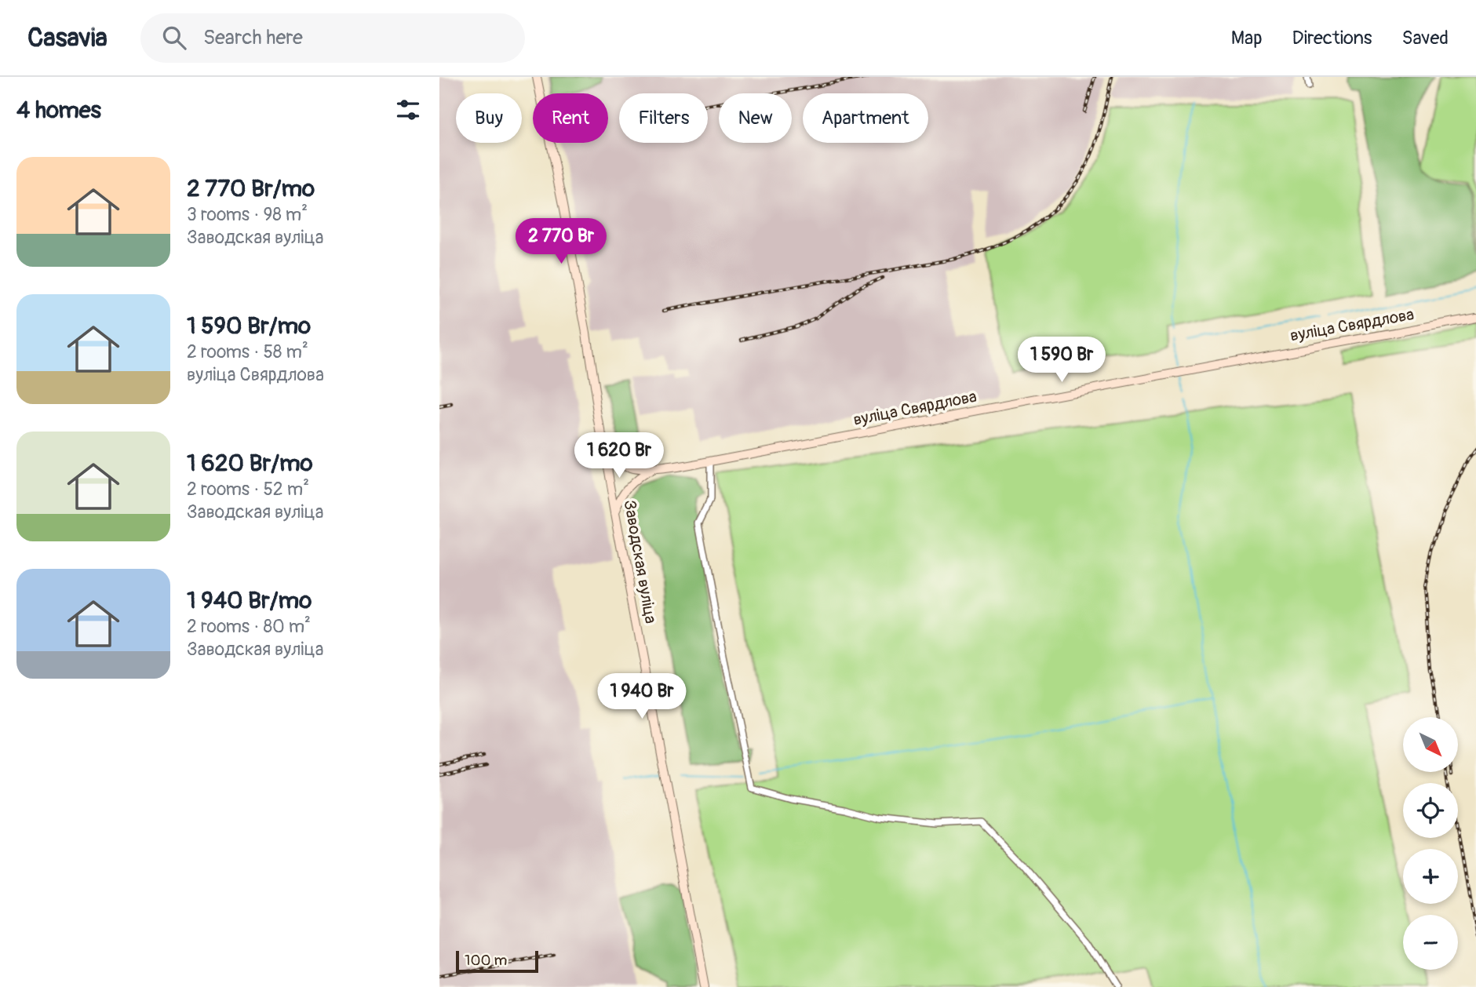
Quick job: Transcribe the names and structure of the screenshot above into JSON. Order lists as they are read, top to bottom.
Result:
{
  "streets": {
    "main road": ["вуліца Свярдлова", "Заводская вуліца"]
  },
  "scale_bar": "100 m",
  "north": "bottom right",
  "page": {
    "header": "Casavia",
    "search": "Search here",
    "nav": ["Map", "Directions", "Saved"],
    "heading": "4 homes",
    "chip": [
      "Buy",
      "Rent",
      "Filters",
      "New",
      "Apartment"
    ],
    "list": [
      {
        "name": "2 770 Br/mo",
        "note": "3 rooms · 98 m² · Заводская вуліца"
      },
      {
        "name": "1 590 Br/mo",
        "note": "2 rooms · 58 m² · вуліца Свярдлова"
      },
      {
        "name": "1 620 Br/mo",
        "note": "2 rooms · 52 m² · Заводская вуліца"
      },
      {
        "name": "1 940 Br/mo",
        "note": "2 rooms · 80 m² · Заводская вуліца"
      }
    ],
    "price": [
      "2 770 Br",
      "1 590 Br",
      "1 620 Br",
      "1 940 Br"
    ],
    "map_buttons": ["+", "−"],
    "scale": "100 m"
  }
}
